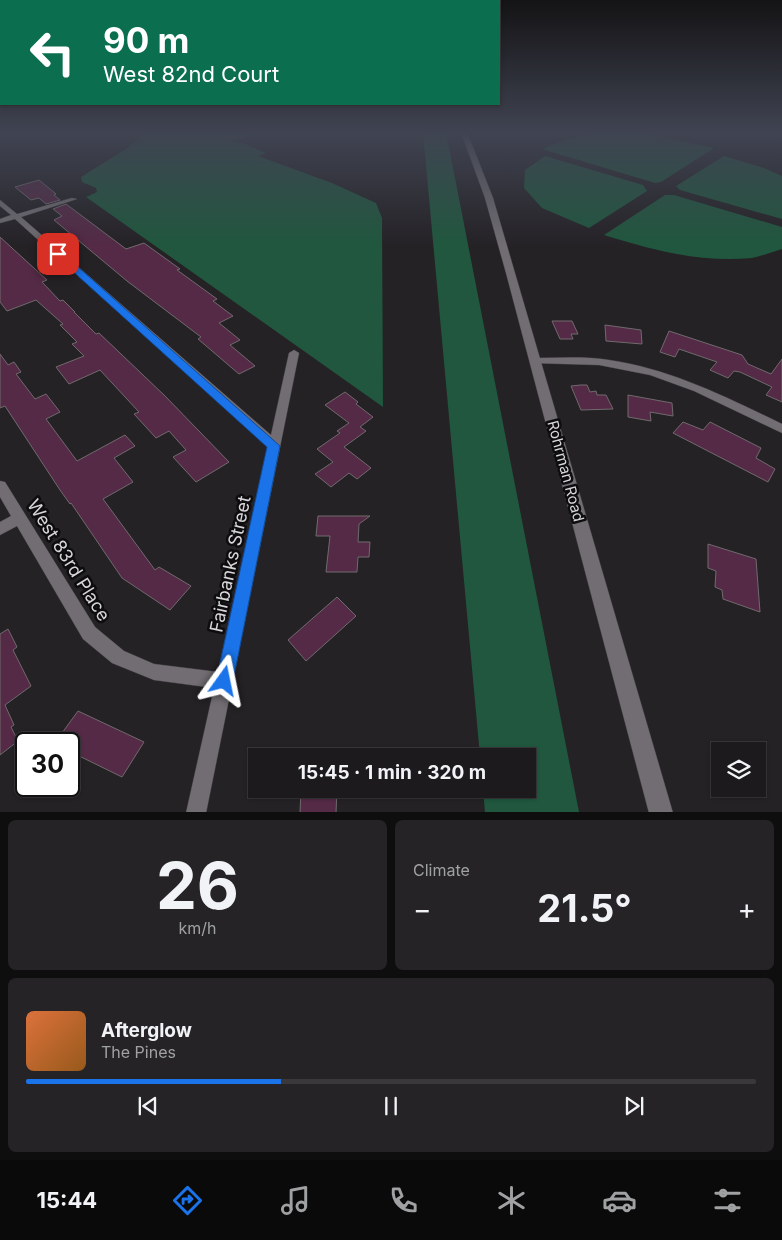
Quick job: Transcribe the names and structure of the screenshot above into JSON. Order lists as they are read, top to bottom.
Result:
{
  "streets": {
    "street": ["Rohrman Road", "West 83rd Place", "Fairbanks Street"]
  },
  "crossings": [
    ["West 83rd Place", "Fairbanks Street"]
  ],
  "page": {
    "turn": ["90 m", "West 82nd Court"],
    "limit": "30",
    "trip": "15:45 · 1 min · 320 m",
    "tile": [
      ["26", "km/h"],
      "Climate"
    ],
    "heat": ["−", "21.5°", "+"],
    "song": ["Afterglow", "The Pines"],
    "tabs": "15:44"
  }
}
